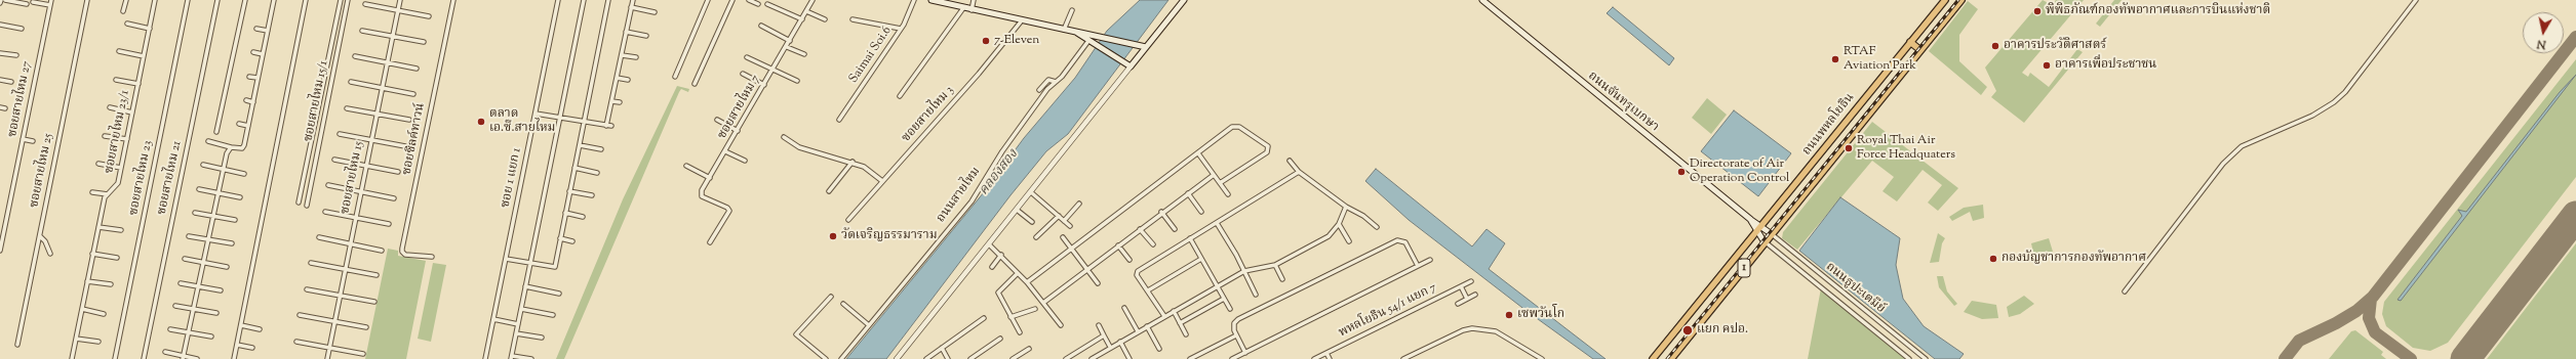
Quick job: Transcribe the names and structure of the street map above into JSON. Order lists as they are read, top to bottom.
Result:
{
  "streets": {
    "main road": ["ถนนจันทรุเบกษา", "ถนนพหลโยธิน", "1"],
    "street": [
      "Saimai Soi.6",
      "ซอยสายไหม 27",
      "ซอยสายไหม 15/1",
      "ซอยสายไหม 7",
      "ซอยสายไหม 3",
      "ซอยสายไหม 23/1",
      "ซอยซิลค์ทาวน์",
      "ซอยสายไหม 25",
      "ซอยสายไหม 23",
      "ซอยสายไหม 21",
      "ซอยสายไหม 15",
      "ซอย 1 แยก 1",
      "ถนนสายไหม",
      "ถนนธูปะเตมีย์",
      "พหลโยธิน 54/1 แยก 7"
    ]
  },
  "crossings": [
    ["ถนนจันทรุเบกษา", "ถนนพหลโยธิน"],
    ["ถนนจันทรุเบกษา", "ถนนธูปะเตมีย์"],
    ["ถนนพหลโยธิน", "ถนนธูปะเตมีย์"]
  ],
  "water": ["คลองสอง"],
  "places": [
    "พิพิธภัณฑ์กองทัพอากาศและการบินแห่งชาติ",
    "7-Eleven",
    "อาคารประวัติศาสตร์",
    "RTAF Aviation Park",
    "อาคารเพื่อประชาชน",
    "ตลาด เอ.ซ๊.สายไหม",
    "Royal Thai Air Force Headquaters",
    "Directorate of Air Operation Control",
    "วัดเจริญธรรมาราม",
    "กองบัญชาการกองทัพอากาศ",
    "เซพวันโก",
    "แยก คปอ."
  ],
  "north": "bottom"
}
